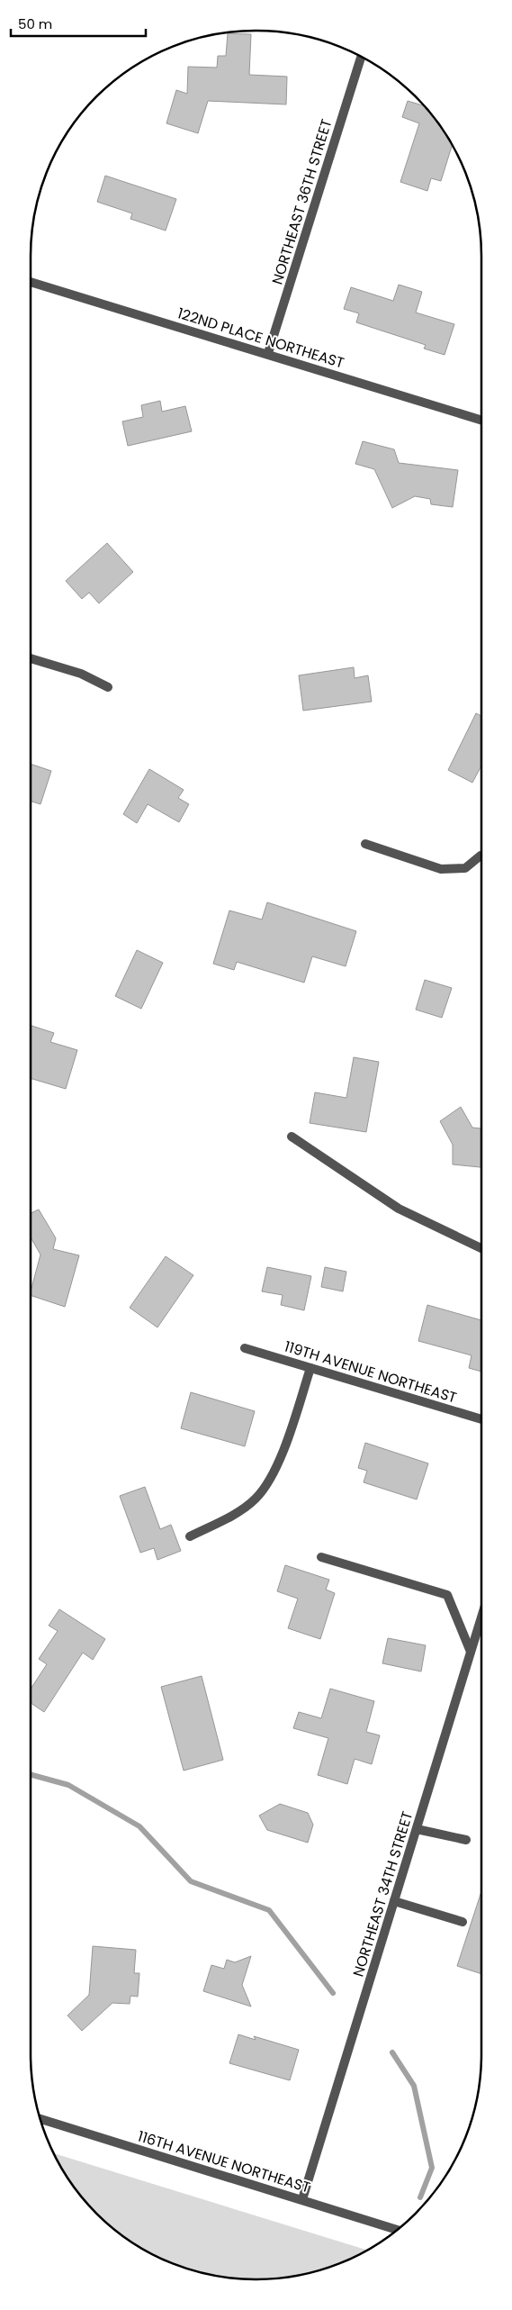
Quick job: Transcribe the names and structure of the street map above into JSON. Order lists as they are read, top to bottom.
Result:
{
  "streets": {
    "street": [
      "NORTHEAST 36TH STREET",
      "122ND PLACE NORTHEAST",
      "119TH AVENUE NORTHEAST",
      "NORTHEAST 34TH STREET",
      "116TH AVENUE NORTHEAST"
    ]
  },
  "crossings": [
    ["NORTHEAST 36TH STREET", "122ND PLACE NORTHEAST"],
    ["NORTHEAST 34TH STREET", "116TH AVENUE NORTHEAST"]
  ],
  "scale_bar": "50 m"
}
